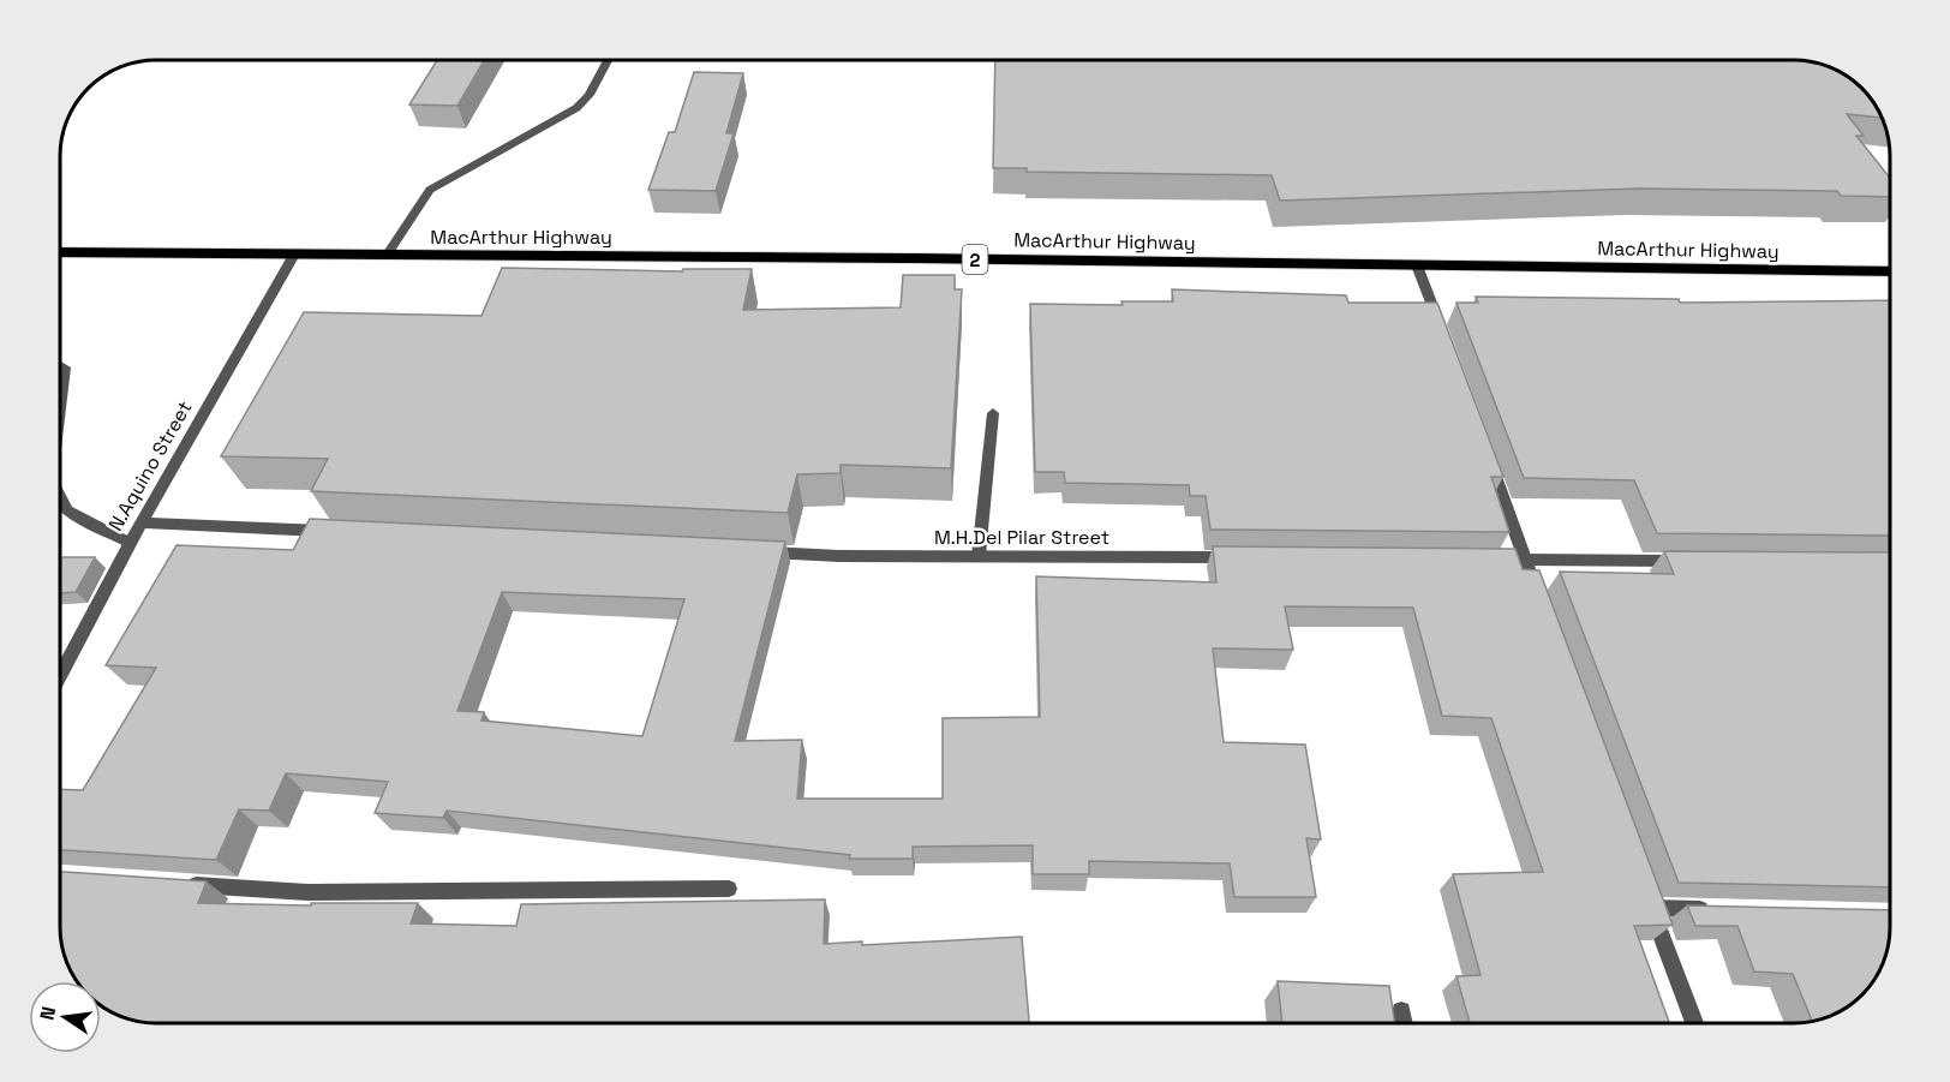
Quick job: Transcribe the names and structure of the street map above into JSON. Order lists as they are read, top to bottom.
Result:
{
  "streets": {
    "highway": ["MacArthur Highway", "2"],
    "street": ["N.Aquino Street", "M.H.Del Pilar Street"]
  },
  "crossings": [
    ["MacArthur Highway", "N.Aquino Street"]
  ],
  "north": "left"
}
